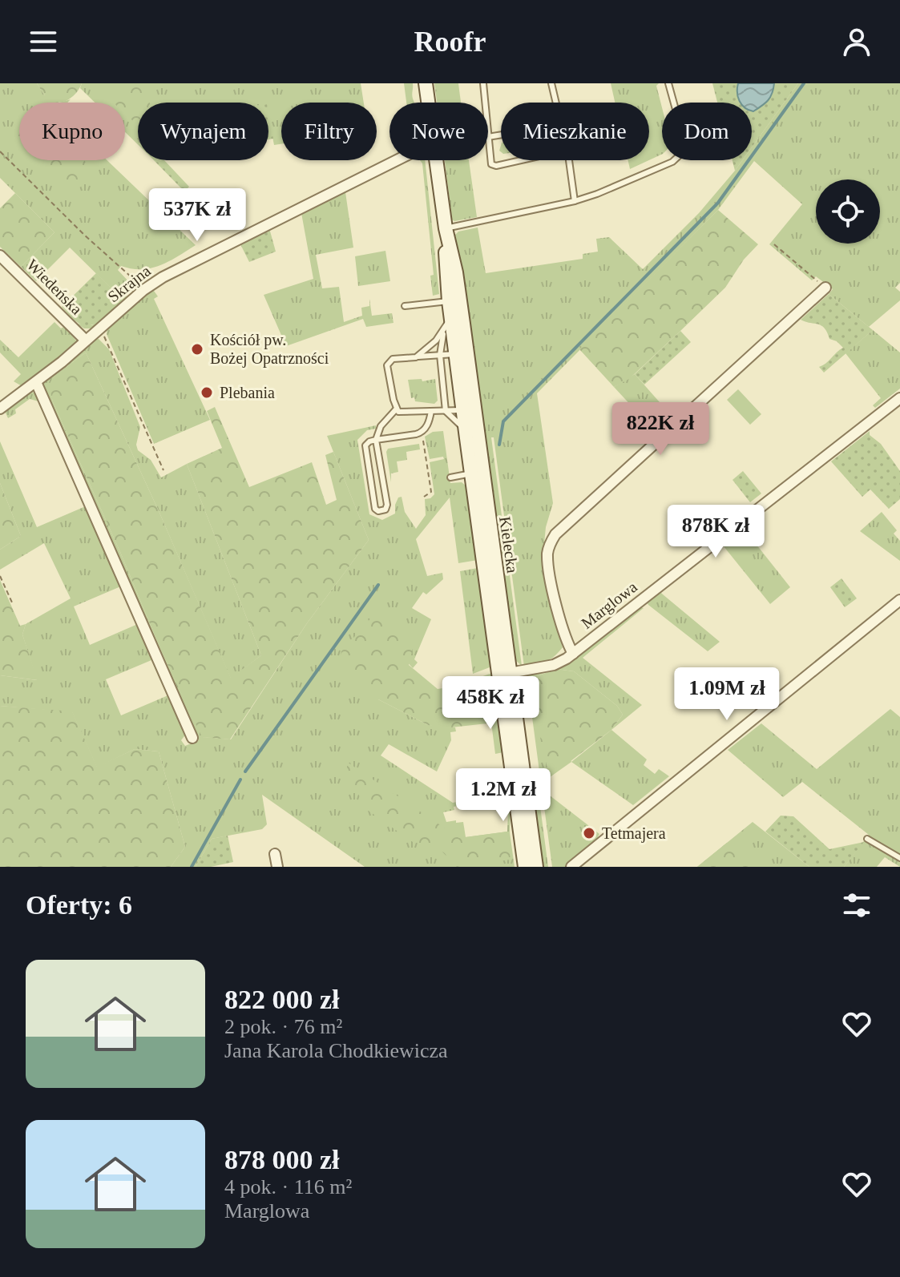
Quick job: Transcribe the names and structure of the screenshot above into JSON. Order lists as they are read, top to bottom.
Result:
{
  "streets": {
    "main road": ["Kielecka"],
    "street": ["Skrajna", "Wiedeńska", "Marglowa"]
  },
  "crossings": [
    ["Skrajna", "Wiedeńska"],
    ["Kielecka", "Marglowa"]
  ],
  "places": ["Kościół pw. Bożej Opatrzności", "Plebania", "Tetmajera"],
  "page": {
    "header": "Roofr",
    "chip": [
      "Kupno",
      "Wynajem",
      "Filtry",
      "Nowe",
      "Mieszkanie",
      "Dom"
    ],
    "price": [
      "537K zł",
      "822K zł",
      "878K zł",
      "1.09M zł",
      "458K zł",
      "1.2M zł"
    ],
    "heading": "Oferty: 6",
    "list": [
      {
        "name": "822 000 zł",
        "note": "2 pok. · 76 m² · Jana Karola Chodkiewicza"
      },
      {
        "name": "878 000 zł",
        "note": "4 pok. · 116 m² · Marglowa"
      }
    ]
  }
}
